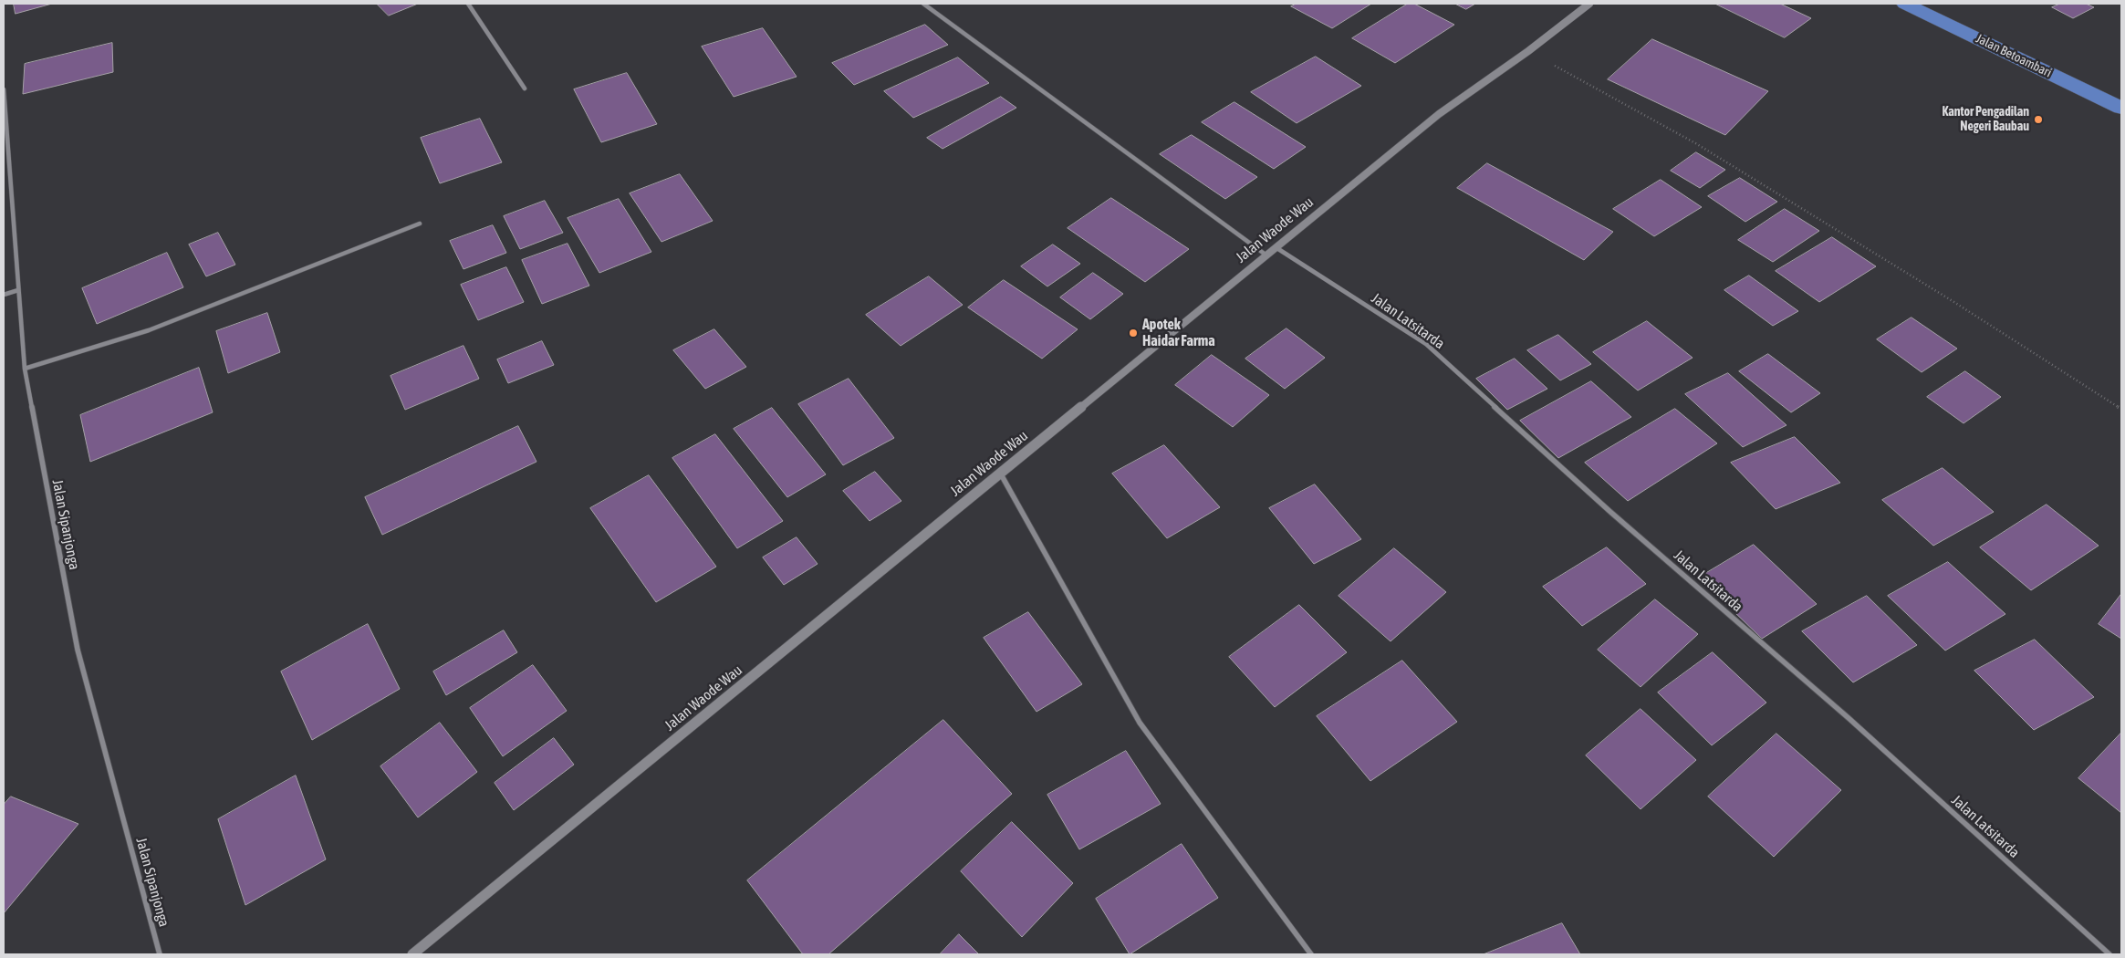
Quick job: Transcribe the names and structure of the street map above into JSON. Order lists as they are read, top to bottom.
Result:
{
  "streets": {
    "main road": ["Jalan Betoambari"],
    "street": ["Jalan Waode Wau", "Jalan Latsitarda", "Jalan Sipanjonga"]
  },
  "crossings": [
    ["Jalan Waode Wau", "Jalan Latsitarda"]
  ],
  "places": ["Kantor Pengadilan Negeri Baubau", "Apotek Haidar Farma"]
}
